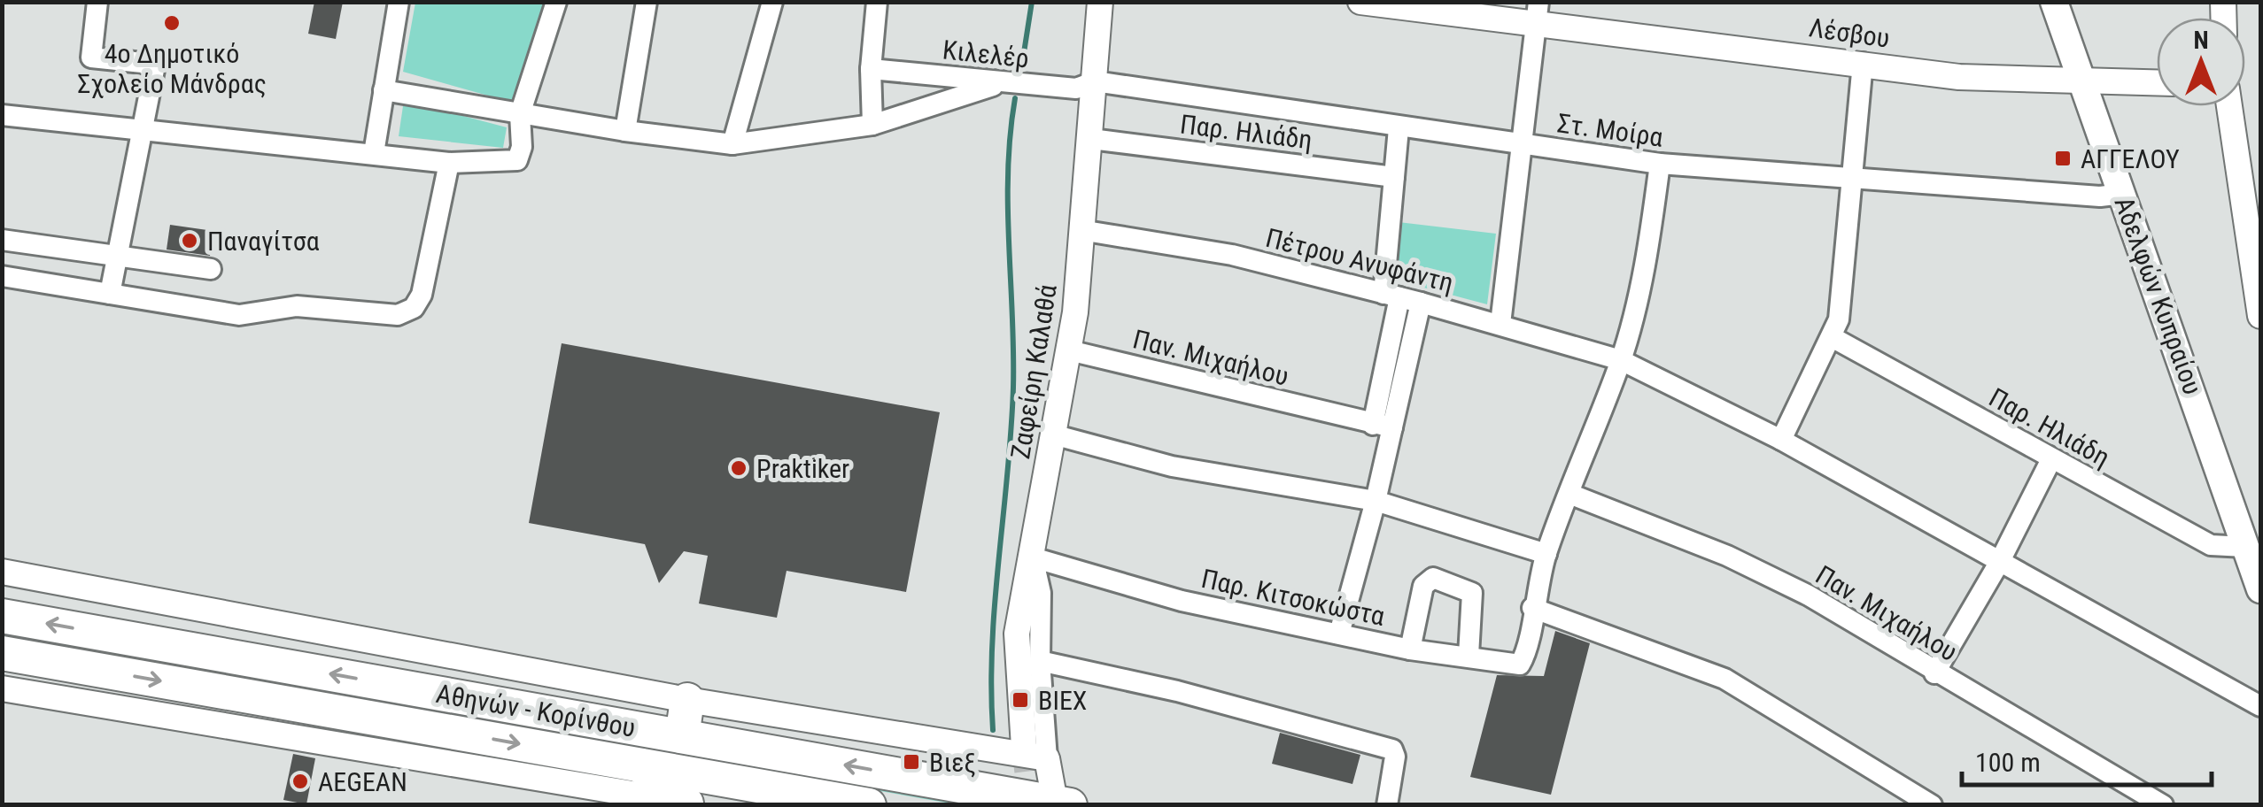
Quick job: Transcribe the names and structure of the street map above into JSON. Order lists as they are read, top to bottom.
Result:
{
  "streets": {
    "highway": ["Αθηνών - Κορίνθου"],
    "main road": ["Αδελφών Κυπραίου"],
    "street": [
      "Λέσβου",
      "Κιλελέρ",
      "Στ. Μοίρα",
      "Παρ. Ηλιάδη",
      "Πέτρου Ανυφάντη",
      "Παν. Μιχαήλου",
      "Ζαφείρη Καλαθά",
      "Παρ. Κιτσοκώστα"
    ]
  },
  "crossings": [
    ["Λέσβου", "Αδελφών Κυπραίου"],
    ["Κιλελέρ", "Στ. Μοίρα"],
    ["Κιλελέρ", "Ζαφείρη Καλαθά"],
    ["Στ. Μοίρα", "Αδελφών Κυπραίου"],
    ["Στ. Μοίρα", "Ζαφείρη Καλαθά"],
    ["Παρ. Ηλιάδη", "Αδελφών Κυπραίου"],
    ["Παρ. Ηλιάδη", "Ζαφείρη Καλαθά"],
    ["Πέτρου Ανυφάντη", "Ζαφείρη Καλαθά"],
    ["Παν. Μιχαήλου", "Ζαφείρη Καλαθά"],
    ["Ζαφείρη Καλαθά", "Παρ. Κιτσοκώστα"]
  ],
  "places": {
    "other": [
      "4ο Δημοτικό Σχολείο Μάνδρας",
      "Παναγίτσα",
      "Praktiker",
      "AEGEAN"
    ],
    "transit": ["ΑΓΓΕΛΟΥ", "ΒΙΕΧ", "Βιεξ"]
  },
  "scale_bar": "100 m",
  "north": "top"
}
